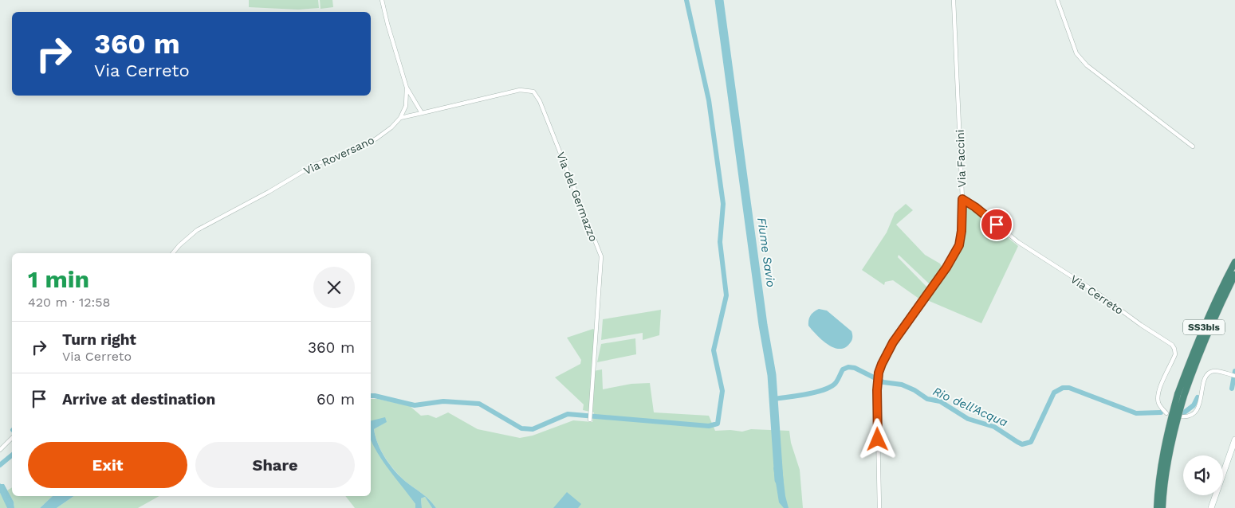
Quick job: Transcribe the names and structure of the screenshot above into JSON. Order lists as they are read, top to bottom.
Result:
{
  "streets": {
    "highway": ["SS3bis"],
    "street": [
      "Via Roversano",
      "Via Faccini",
      "Via del Germazzo",
      "Via Cerreto"
    ]
  },
  "crossings": [
    ["Via Roversano", "Via del Germazzo"],
    ["Via Faccini", "Via Cerreto"]
  ],
  "water": ["Fiume Savio", "Rio dell'Acqua"],
  "page": {
    "turn": ["360 m", "Via Cerreto"],
    "heading": ["1 min", "420 m · 12:58"],
    "list": [
      {
        "name": "Turn right",
        "note": "Via Cerreto",
        "value": "360 m"
      },
      {
        "name": "Arrive at destination",
        "value": "60 m"
      }
    ],
    "buttons": ["Exit", "Share"]
  }
}
